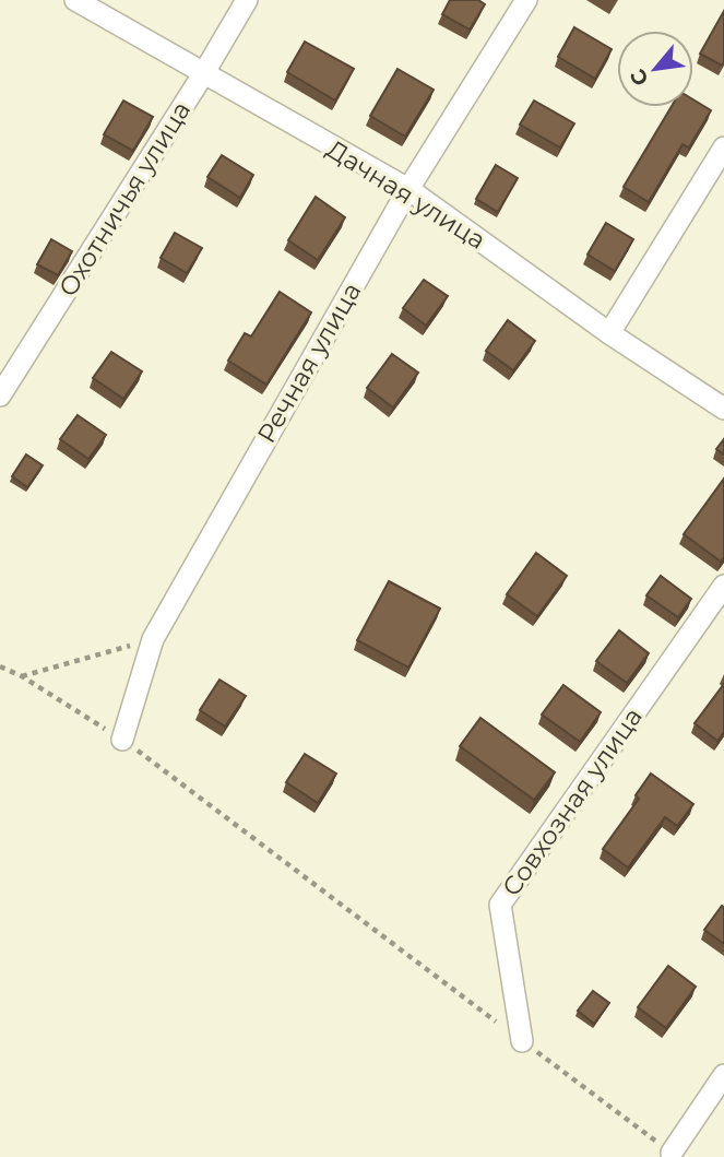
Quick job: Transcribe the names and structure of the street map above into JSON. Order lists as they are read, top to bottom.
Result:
{
  "streets": {
    "street": [
      "Дачная улица",
      "Охотничья улица",
      "Речная улица",
      "Совхозная улица"
    ]
  },
  "crossings": [
    ["Дачная улица", "Охотничья улица"],
    ["Дачная улица", "Речная улица"]
  ],
  "north": "bottom left"
}
